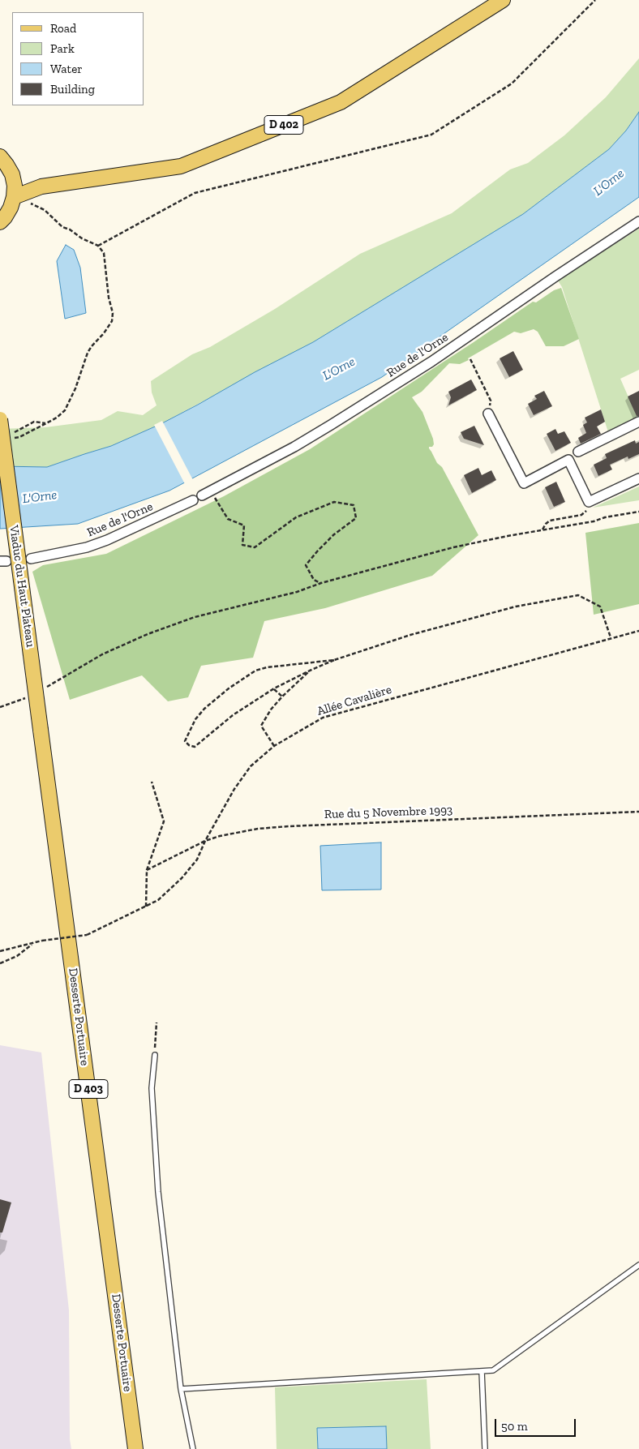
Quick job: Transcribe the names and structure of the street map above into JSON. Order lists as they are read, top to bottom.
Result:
{
  "streets": {
    "main road": [
      "D 402",
      "Viaduc du Haut Plateau",
      "Desserte Portuaire",
      "D 403"
    ],
    "street": ["Rue de l'Orne"],
    "path": ["Allée Cavalière", "Rue du 5 Novembre 1993"]
  },
  "crossings": [
    ["Viaduc du Haut Plateau", "Desserte Portuaire"],
    ["Allée Cavalière", "Rue du 5 Novembre 1993"]
  ],
  "water": ["L'Orne"],
  "legend": [
    "Road",
    "Park",
    "Water",
    "Building"
  ],
  "scale_bar": "50 m"
}
